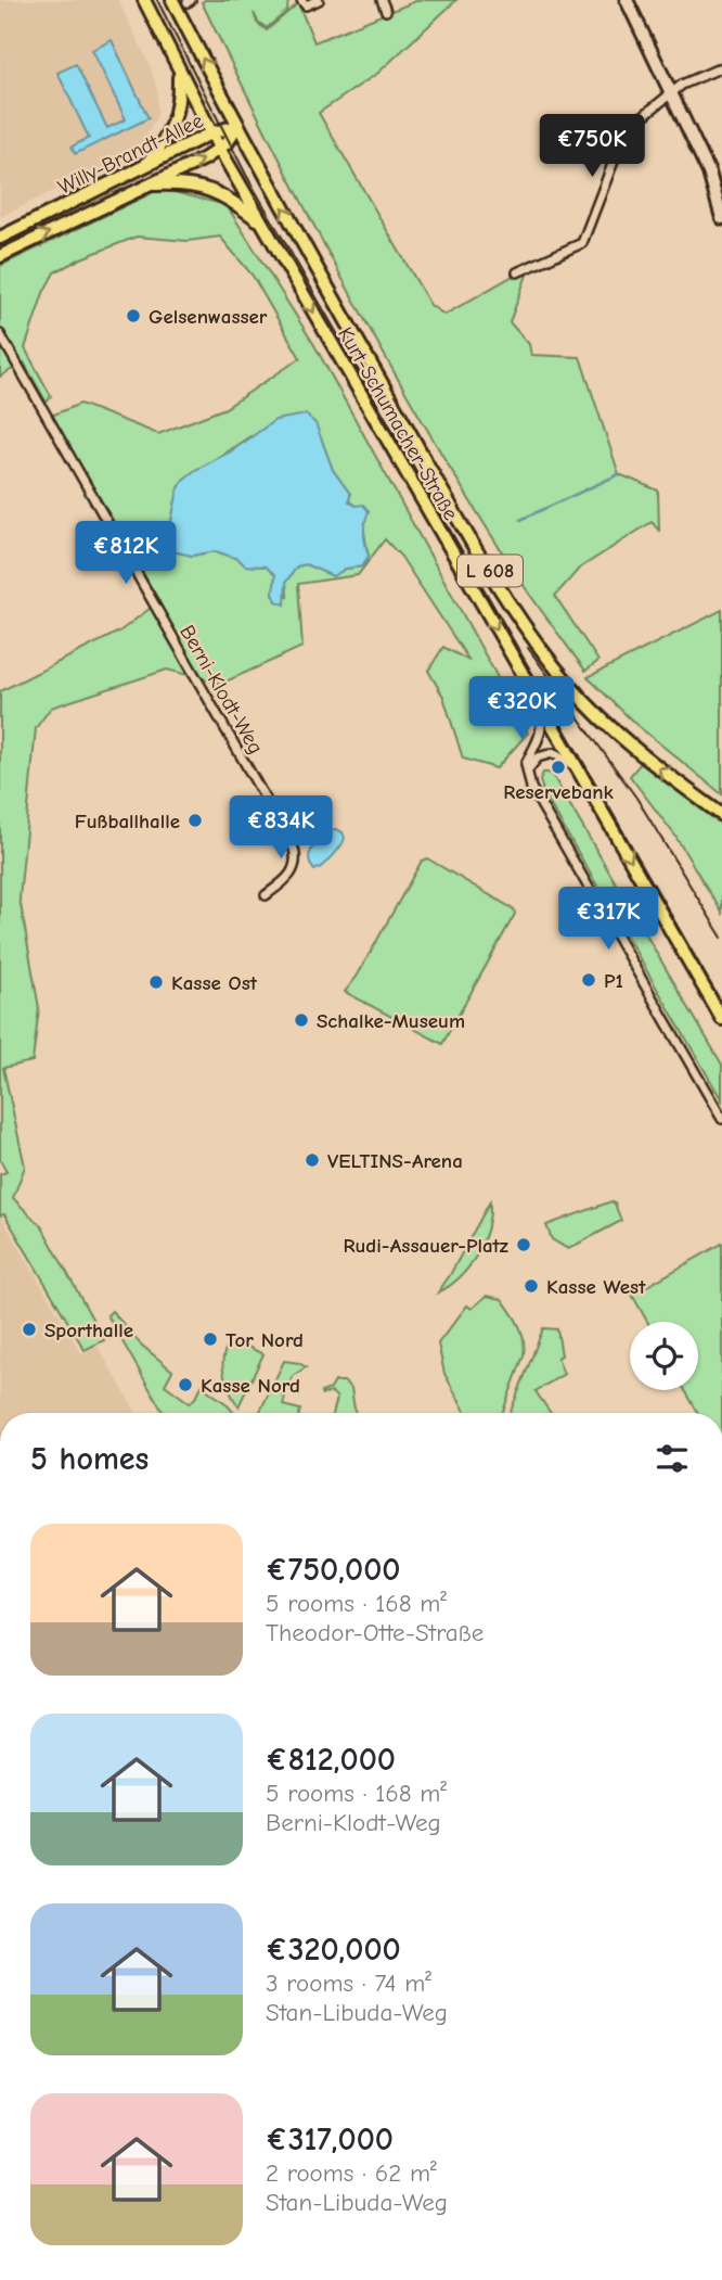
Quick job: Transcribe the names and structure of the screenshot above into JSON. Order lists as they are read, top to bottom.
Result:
{
  "streets": {
    "main road": ["Willy-Brandt-Allee", "Kurt-Schumacher-Straße", "L 608"],
    "street": ["Berni-Klodt-Weg"]
  },
  "crossings": [
    ["Willy-Brandt-Allee", "Kurt-Schumacher-Straße"]
  ],
  "places": [
    "Gelsenwasser",
    "Reservebank",
    "Fußballhalle",
    "P1",
    "Kasse Ost",
    "Schalke-Museum",
    "VELTINS-Arena",
    "Rudi-Assauer-Platz",
    "Kasse West",
    "Sporthalle",
    "Tor Nord",
    "Kasse Nord"
  ],
  "page": {
    "price": [
      "€750K",
      "€812K",
      "€320K",
      "€834K",
      "€317K"
    ],
    "heading": "5 homes",
    "list": [
      {
        "name": "€750,000",
        "note": "5 rooms · 168 m² · Theodor-Otte-Straße"
      },
      {
        "name": "€812,000",
        "note": "5 rooms · 168 m² · Berni-Klodt-Weg"
      },
      {
        "name": "€320,000",
        "note": "3 rooms · 74 m² · Stan-Libuda-Weg"
      },
      {
        "name": "€317,000",
        "note": "2 rooms · 62 m² · Stan-Libuda-Weg"
      }
    ]
  }
}
